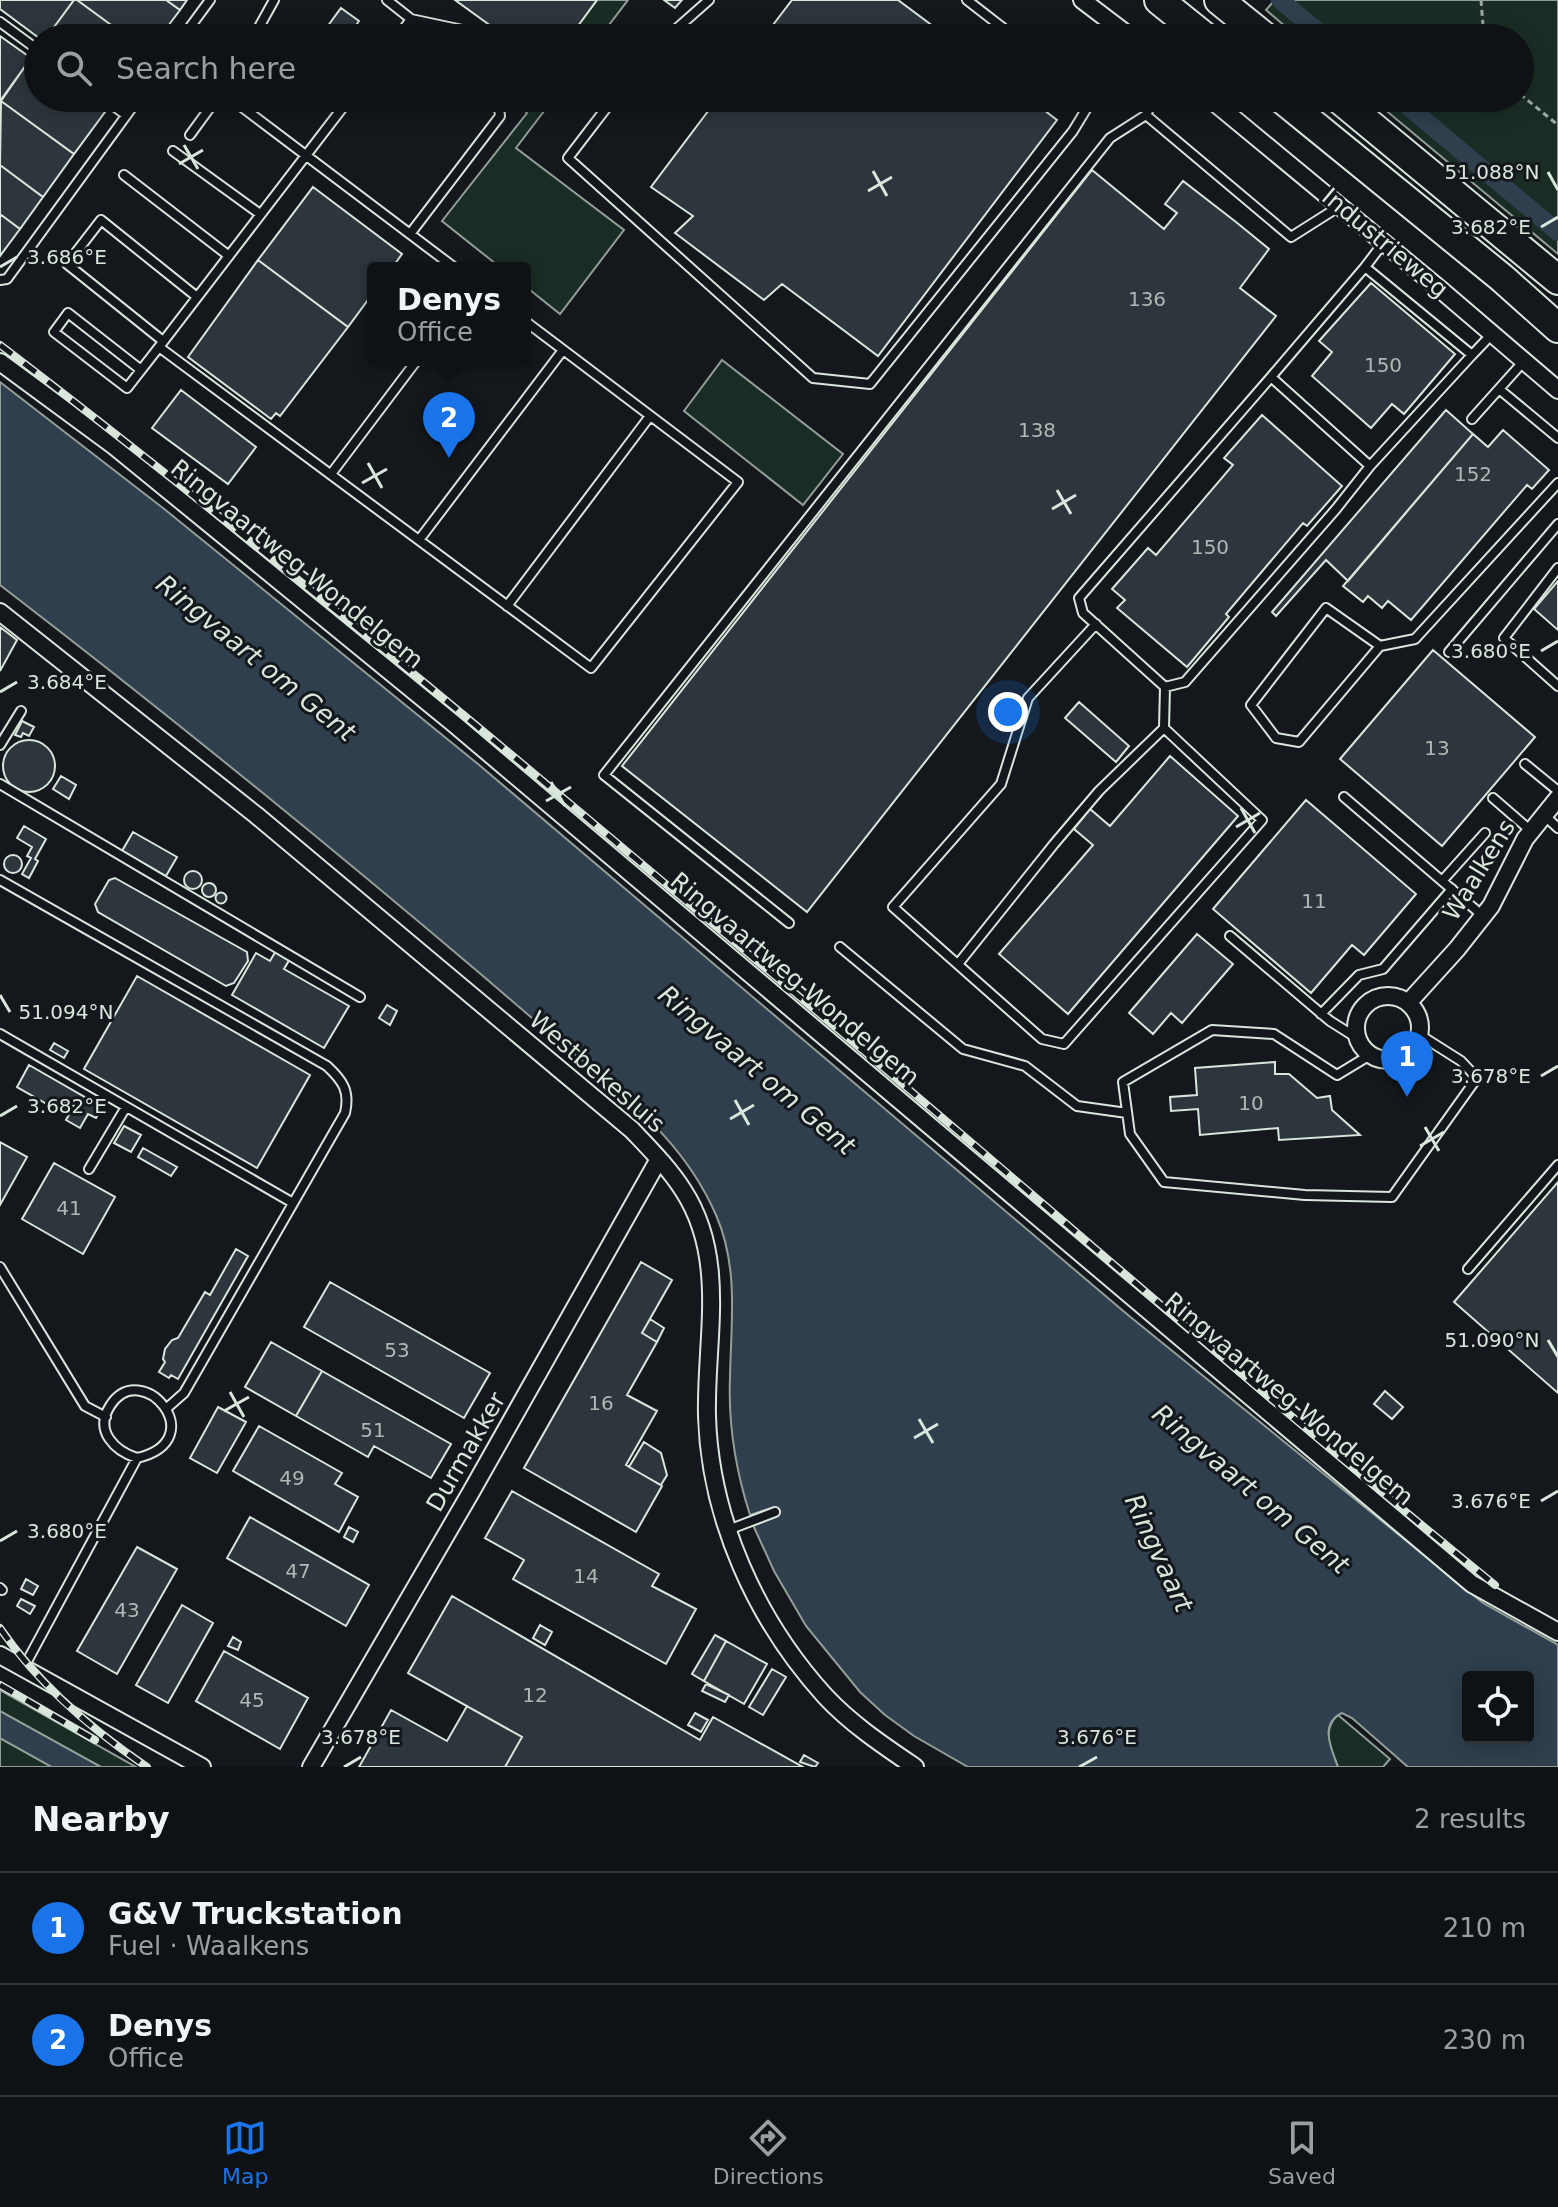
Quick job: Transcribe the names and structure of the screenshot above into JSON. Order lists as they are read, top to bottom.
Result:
{
  "streets": {
    "highway": ["Industrieweg"],
    "street": [
      "Ringvaartweg-Wondelgem",
      "Waalkens",
      "Westbekesluis",
      "Durmakker"
    ]
  },
  "crossings": [
    ["Westbekesluis", "Durmakker"]
  ],
  "water": ["Ringvaart om Gent", "Ringvaart"],
  "house_numbers": [
    "136",
    "150",
    "138",
    "152",
    "150",
    "13",
    "11",
    "10",
    "41",
    "53",
    "16",
    "51",
    "49",
    "47",
    "14",
    "43",
    "12",
    "45"
  ],
  "page": {
    "search": "Search here",
    "popup": ["Denys", "Office"],
    "pins": ["2", "1"],
    "heading": ["Nearby", "2 results"],
    "list": [
      {
        "mark": "1",
        "name": "G&V Truckstation",
        "note": "Fuel · Waalkens",
        "value": "210 m"
      },
      {
        "mark": "2",
        "name": "Denys",
        "note": "Office",
        "value": "230 m"
      }
    ],
    "nav": ["Map", "Directions", "Saved"]
  },
  "coordinates": [
    "51.088°N",
    "3.682°E",
    "3.686°E",
    "3.680°E",
    "3.684°E",
    "51.094°N",
    "3.678°E",
    "51.090°N",
    "3.676°E"
  ]
}
